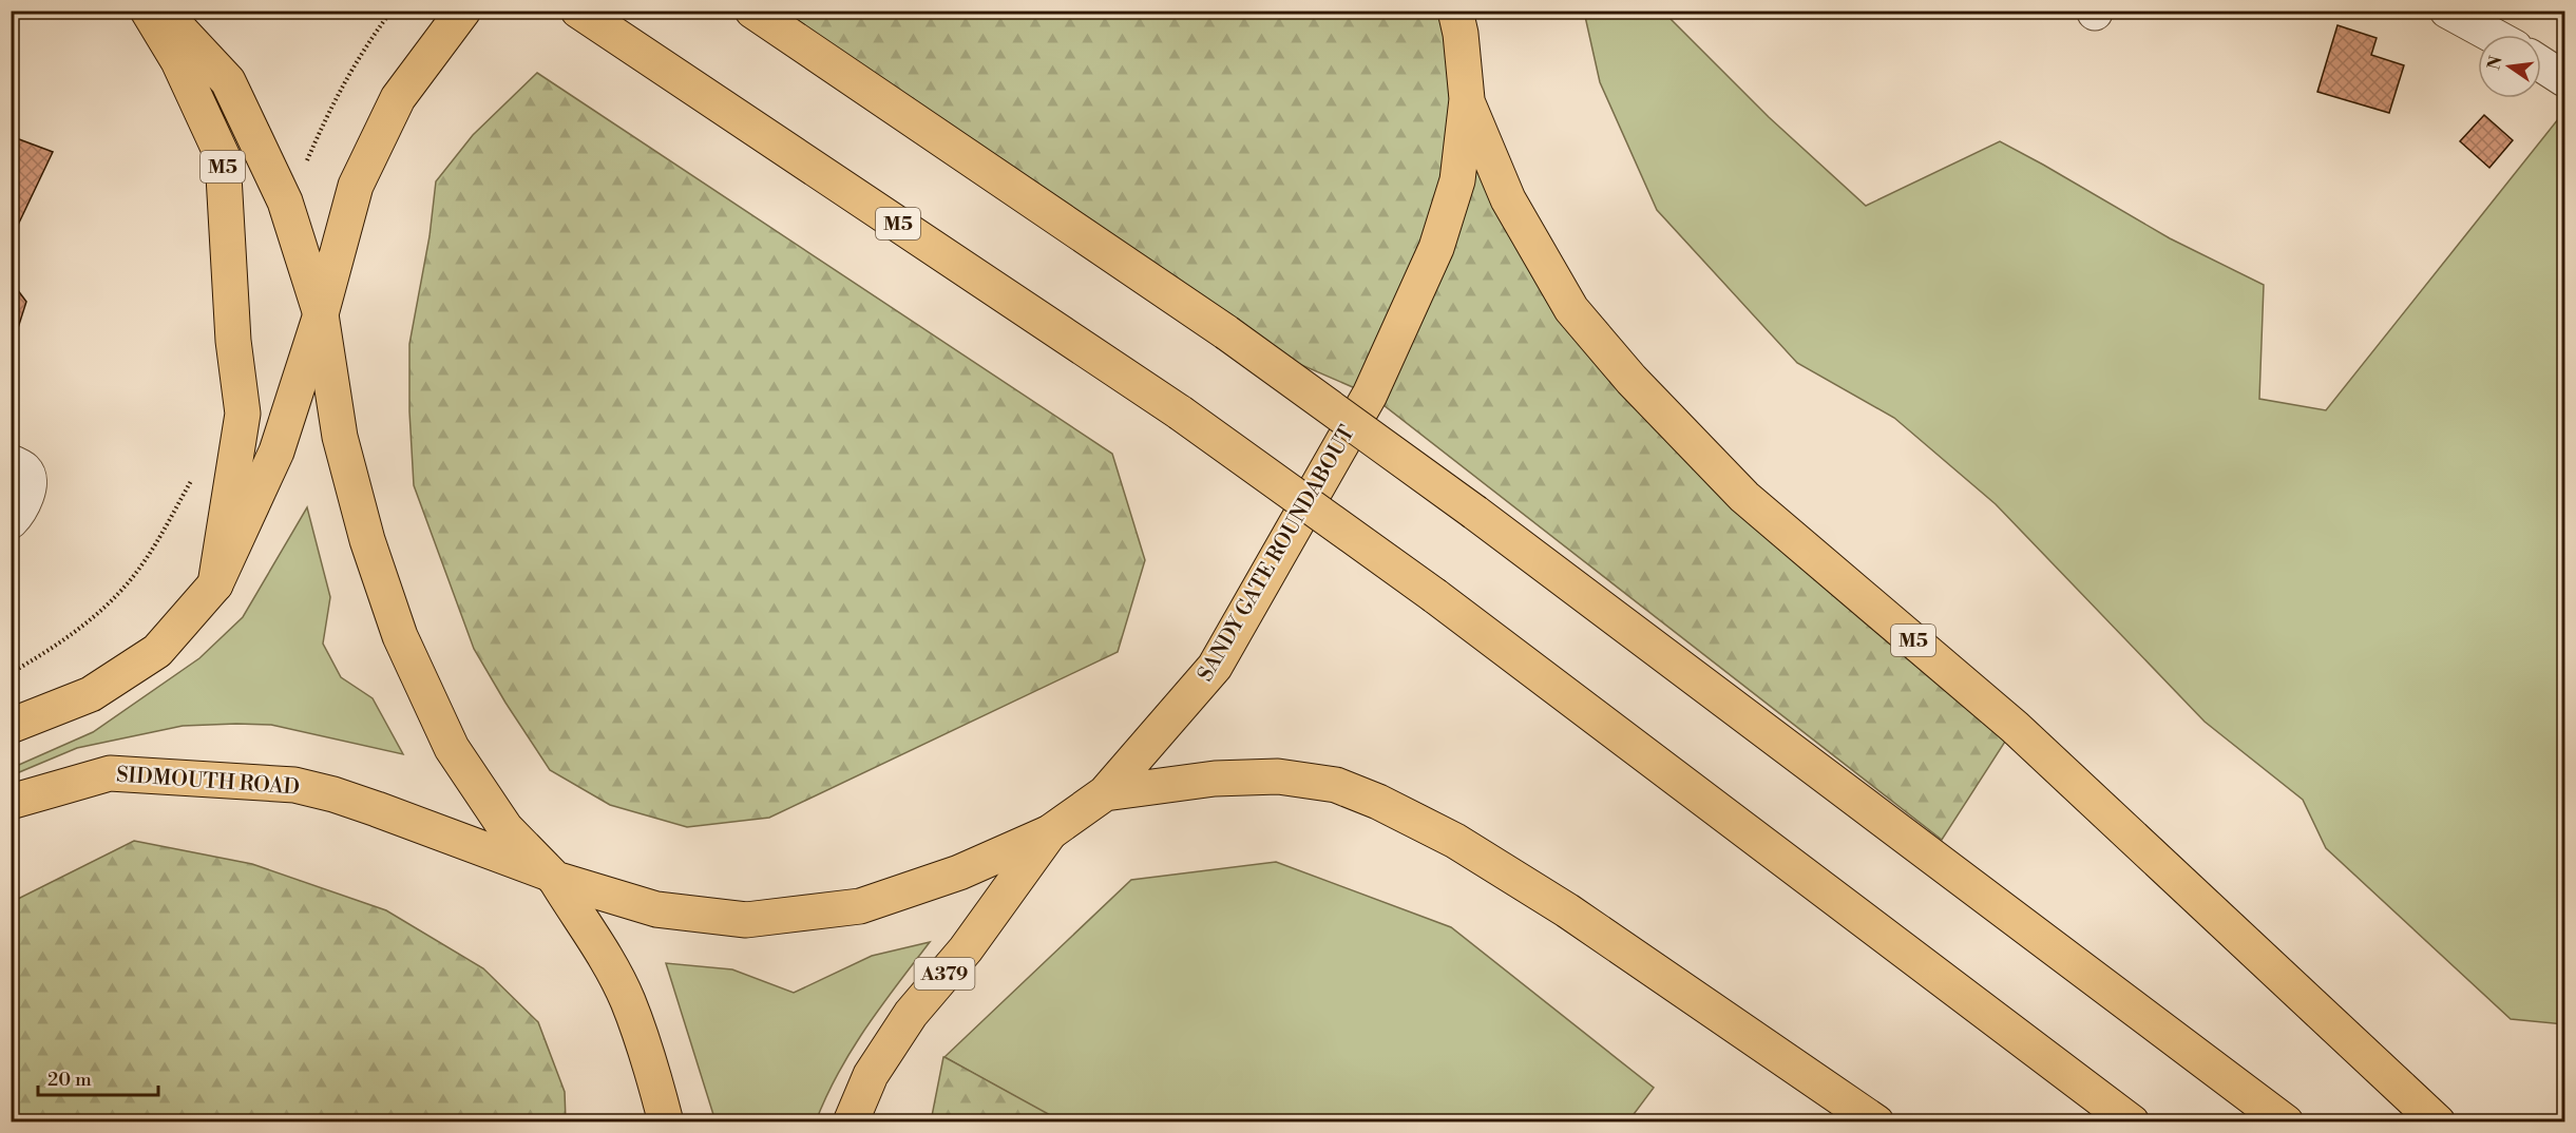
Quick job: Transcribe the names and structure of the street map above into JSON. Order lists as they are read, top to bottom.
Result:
{
  "streets": {
    "main road": [
      "M5",
      "SANDY GATE ROUNDABOUT",
      "SIDMOUTH ROAD",
      "A379"
    ]
  },
  "crossings": [
    ["M5", "SANDY GATE ROUNDABOUT"],
    ["SANDY GATE ROUNDABOUT", "SIDMOUTH ROAD"],
    ["SANDY GATE ROUNDABOUT", "A379"]
  ],
  "scale_bar": "20 m",
  "north": "left"
}
